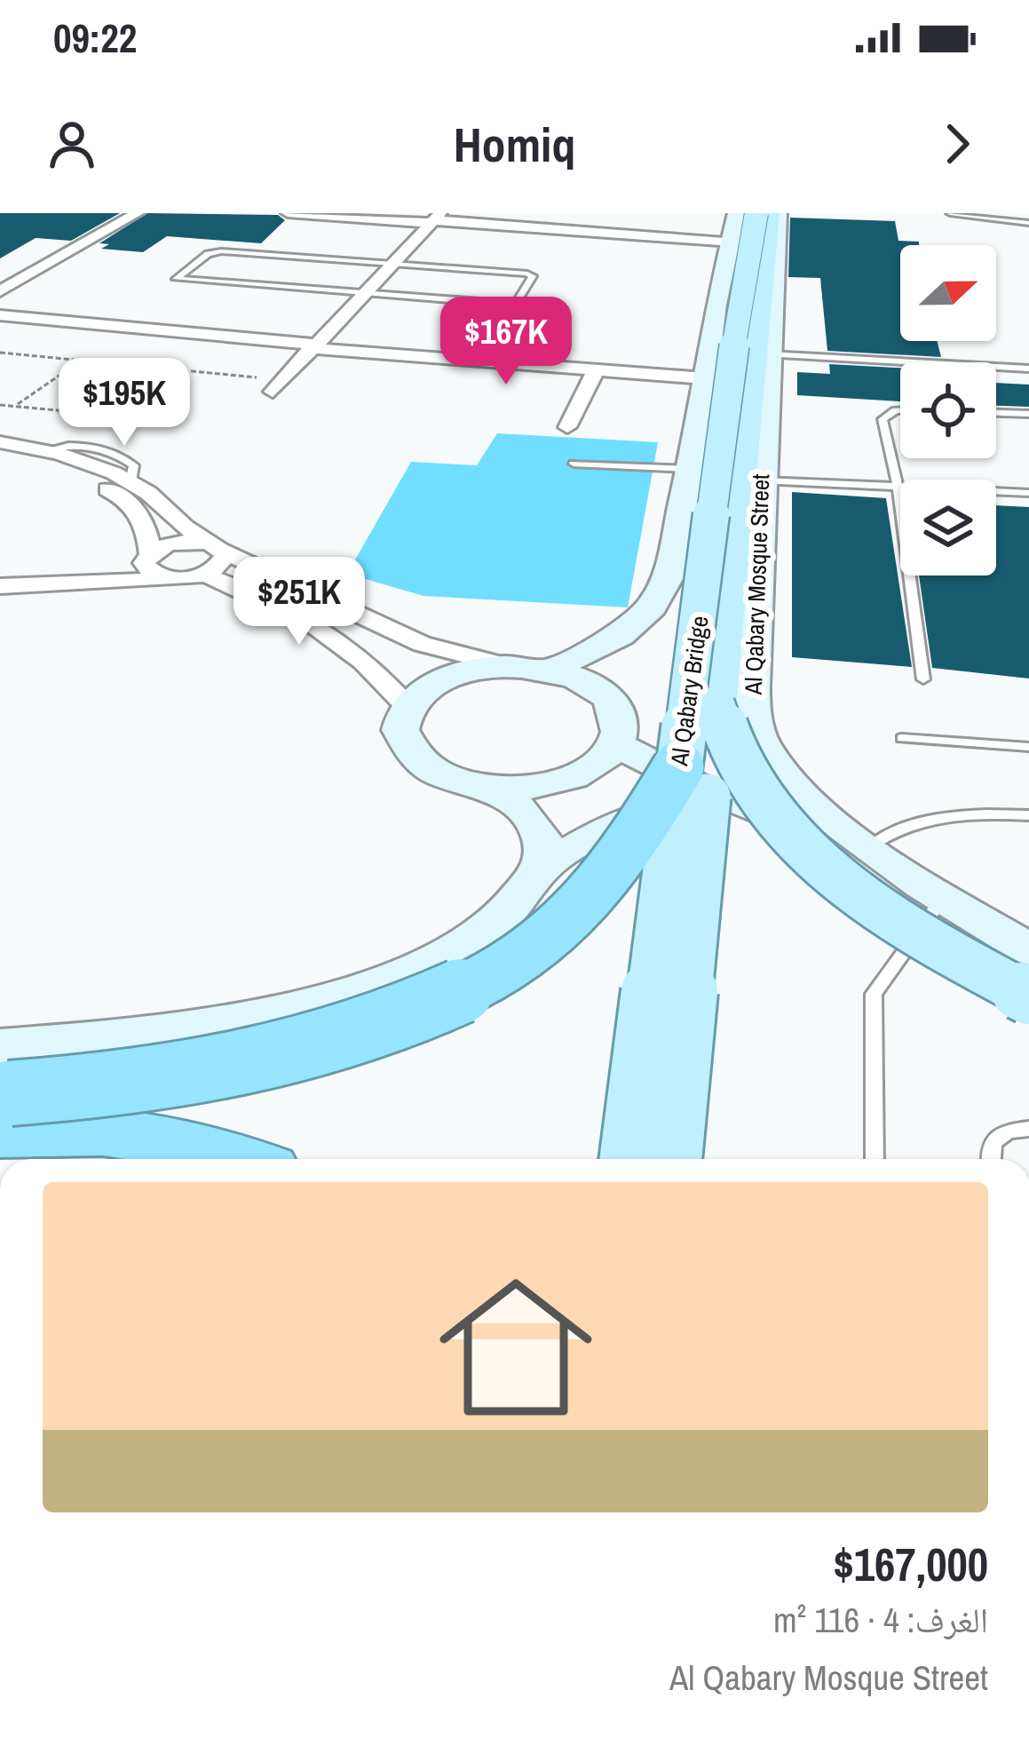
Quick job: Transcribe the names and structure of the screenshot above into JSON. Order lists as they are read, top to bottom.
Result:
{
  "streets": {
    "main road": ["Al Qabary Bridge"],
    "street": ["Al Qabary Mosque Street"]
  },
  "north": "right",
  "page": {
    "status": "09:22",
    "header": "Homiq",
    "price": ["$167K", "$195K", "$251K"],
    "list": [
      {
        "name": "$167,000",
        "note": "الغرف: 4 · 116 m² · Al Qabary Mosque Street"
      }
    ]
  }
}
